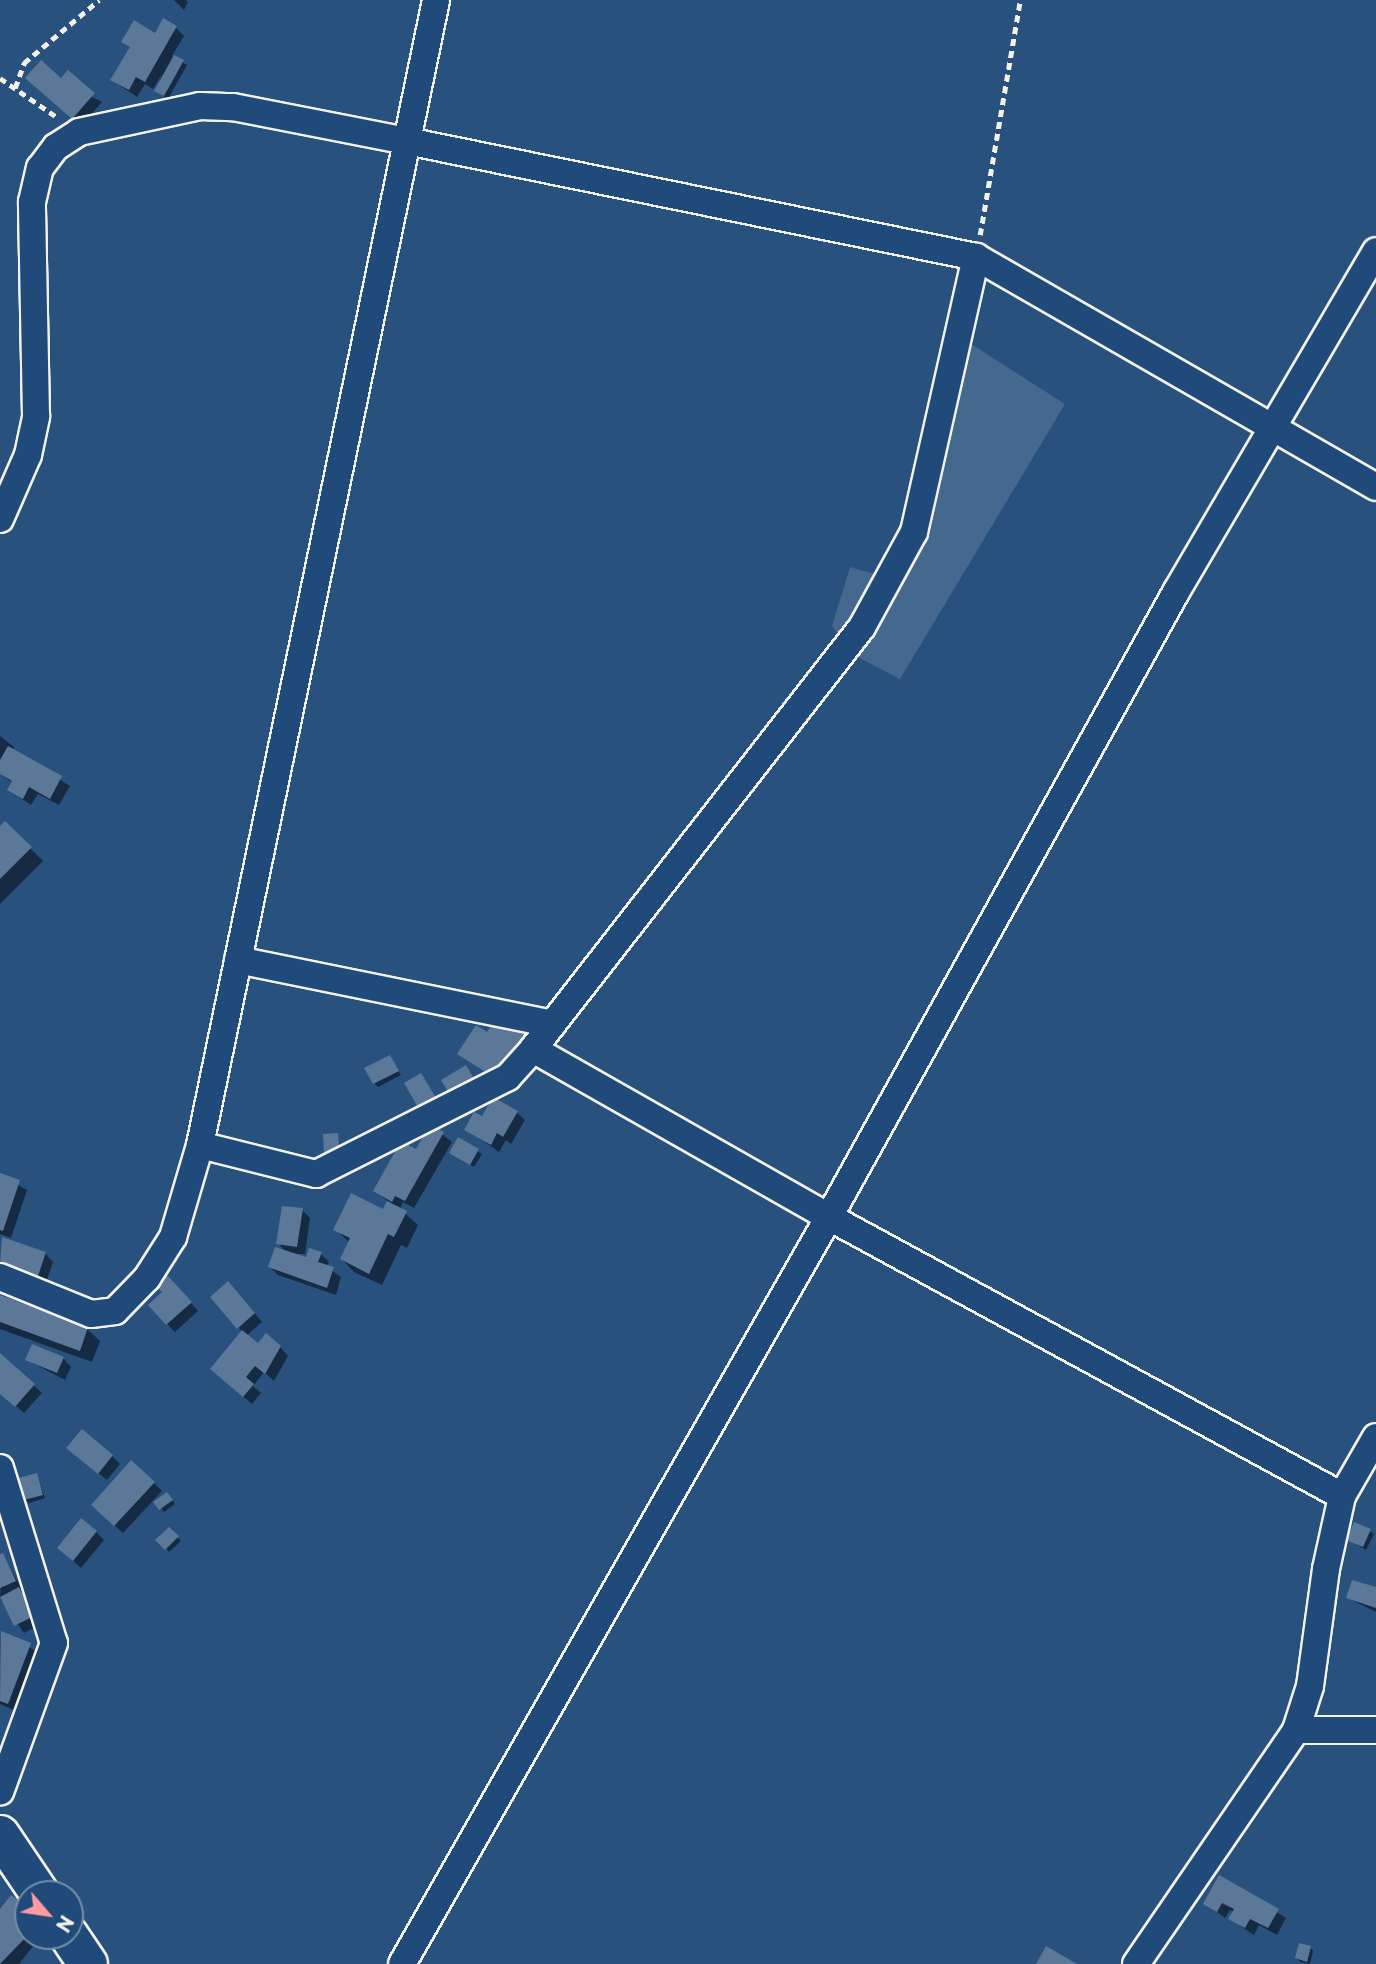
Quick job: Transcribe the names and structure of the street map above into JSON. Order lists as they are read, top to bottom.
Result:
{
  "north": "bottom right"
}
